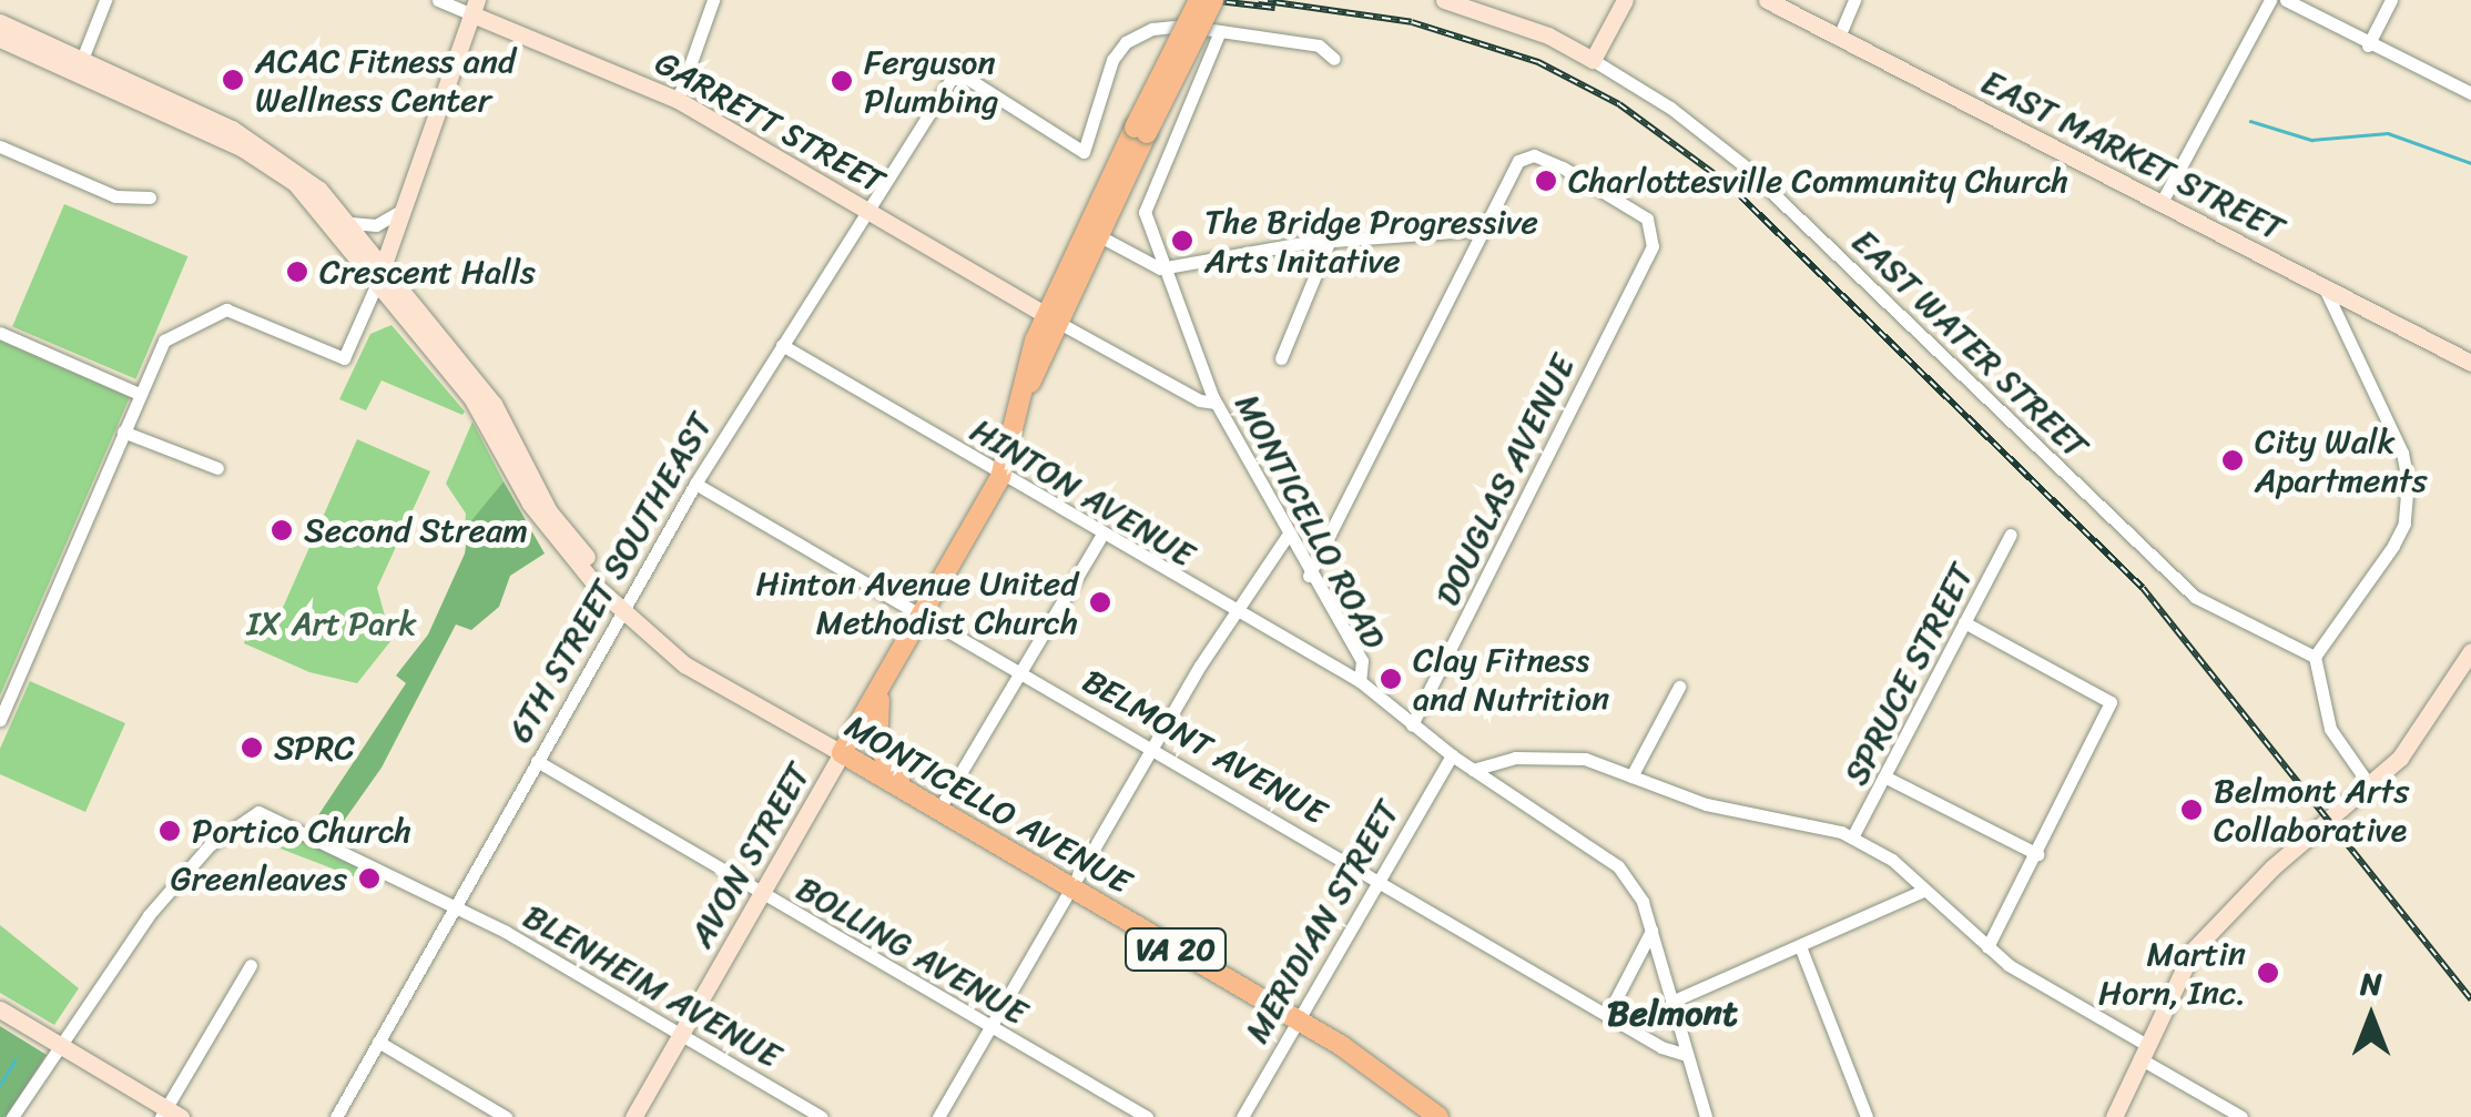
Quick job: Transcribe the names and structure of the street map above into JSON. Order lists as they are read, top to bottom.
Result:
{
  "streets": {
    "main road": [
      "GARRETT STREET",
      "EAST MARKET STREET",
      "MONTICELLO AVENUE",
      "AVON STREET",
      "VA 20"
    ],
    "street": [
      "EAST WATER STREET",
      "DOUGLAS AVENUE",
      "HINTON AVENUE",
      "MONTICELLO ROAD",
      "6TH STREET SOUTHEAST",
      "SPRUCE STREET",
      "BELMONT AVENUE",
      "MERIDIAN STREET",
      "BOLLING AVENUE",
      "BLENHEIM AVENUE"
    ]
  },
  "crossings": [
    ["GARRETT STREET", "6TH STREET SOUTHEAST"],
    ["GARRETT STREET", "AVON STREET"],
    ["DOUGLAS AVENUE", "MONTICELLO ROAD"],
    ["HINTON AVENUE", "MONTICELLO ROAD"],
    ["HINTON AVENUE", "6TH STREET SOUTHEAST"],
    ["HINTON AVENUE", "AVON STREET"],
    ["MONTICELLO ROAD", "6TH STREET SOUTHEAST"],
    ["MONTICELLO ROAD", "BELMONT AVENUE"],
    ["MONTICELLO ROAD", "MERIDIAN STREET"],
    ["6TH STREET SOUTHEAST", "BELMONT AVENUE"],
    ["6TH STREET SOUTHEAST", "MONTICELLO AVENUE"],
    ["6TH STREET SOUTHEAST", "BOLLING AVENUE"],
    ["6TH STREET SOUTHEAST", "BLENHEIM AVENUE"],
    ["BELMONT AVENUE", "AVON STREET"],
    ["BELMONT AVENUE", "MERIDIAN STREET"],
    ["MONTICELLO AVENUE", "AVON STREET"],
    ["MONTICELLO AVENUE", "MERIDIAN STREET"],
    ["MONTICELLO AVENUE", "VA 20"],
    ["AVON STREET", "VA 20"],
    ["AVON STREET", "BOLLING AVENUE"],
    ["AVON STREET", "BLENHEIM AVENUE"]
  ],
  "districts": ["Belmont"],
  "parks": ["IX Art Park"],
  "places": [
    "ACAC Fitness and Wellness Center",
    "Ferguson Plumbing",
    "Charlottesville Community Church",
    "The Bridge Progressive Arts Initative",
    "Crescent Halls",
    "City Walk Apartments",
    "Second Stream",
    "Hinton Avenue United Methodist Church",
    "Clay Fitness and Nutrition",
    "SPRC",
    "Belmont Arts Collaborative",
    "Portico Church",
    "Greenleaves",
    "Martin Horn, Inc."
  ],
  "north": "top"
}
